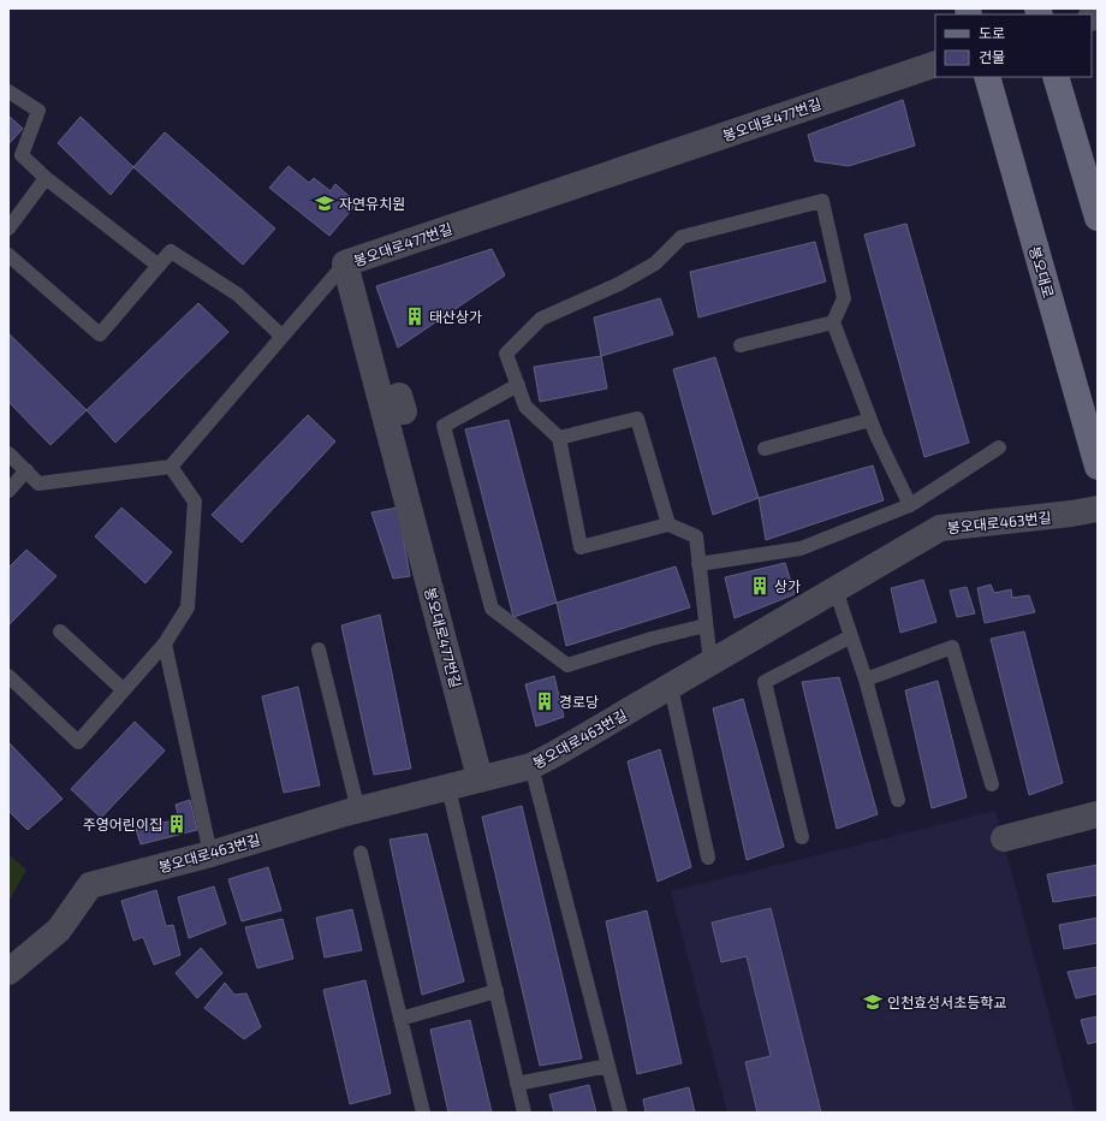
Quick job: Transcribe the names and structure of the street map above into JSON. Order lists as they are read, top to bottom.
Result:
{
  "streets": {
    "main road": ["봉오대로"],
    "street": ["봉오대로477번길", "봉오대로463번길"]
  },
  "crossings": [
    ["봉오대로477번길", "봉오대로463번길"]
  ],
  "places": {
    "school or university": ["자연유치원", "인천효성서초등학교"],
    "building": [
      "태산상가",
      "상가",
      "경로당",
      "주영어린이집"
    ]
  },
  "legend": ["도로", "건물"]
}
